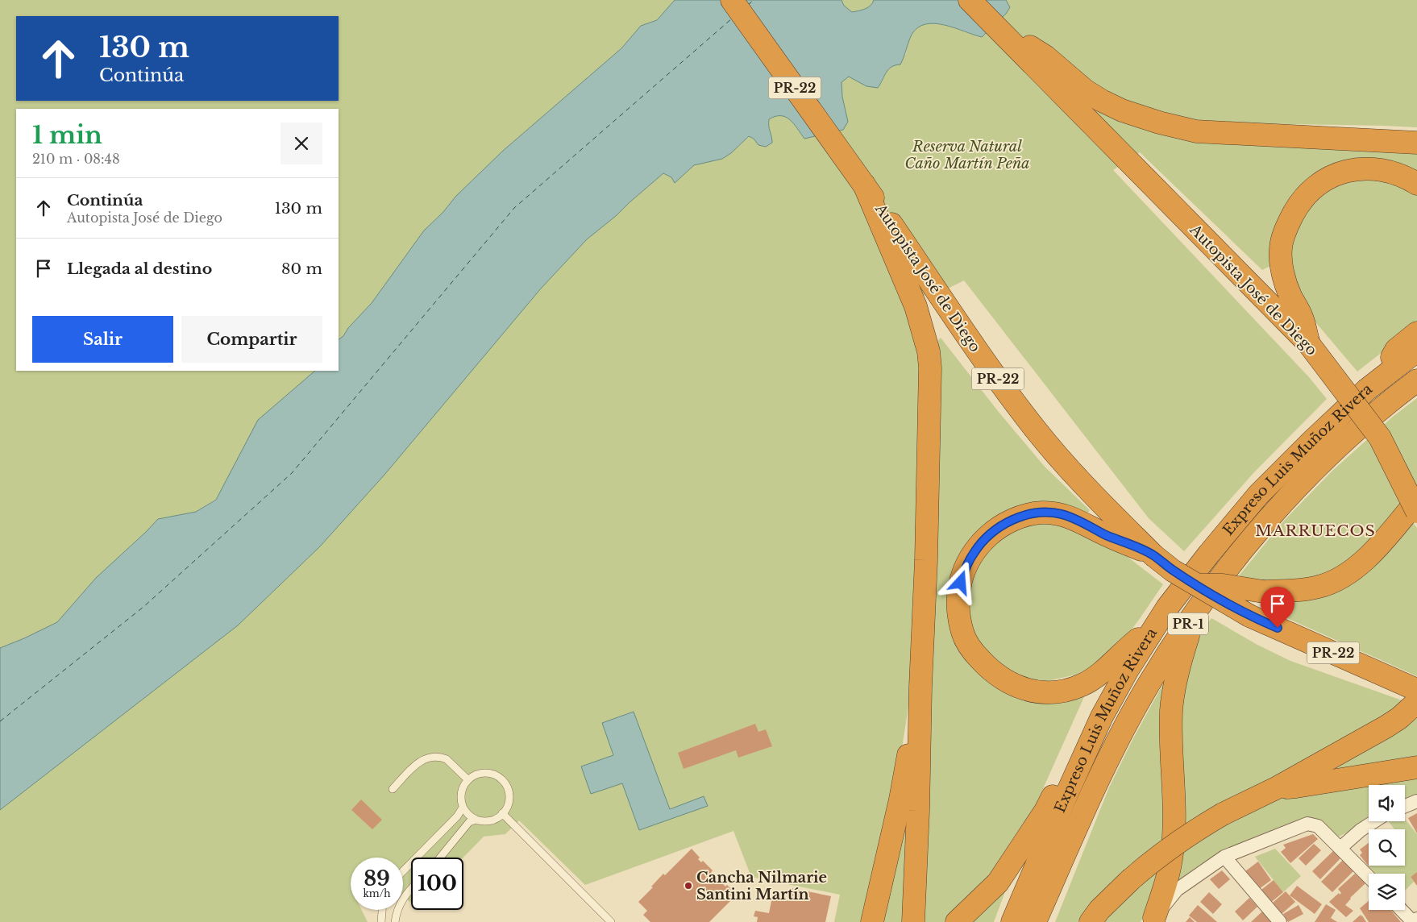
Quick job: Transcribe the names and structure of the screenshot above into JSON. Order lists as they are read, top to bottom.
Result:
{
  "streets": {
    "highway": [
      "PR-22",
      "Autopista José de Diego",
      "Expreso Luis Muñoz Rivera",
      "PR-1"
    ]
  },
  "districts": ["MARRUECOS"],
  "parks": ["Reserva Natural Caño Martín Peña"],
  "places": ["Cancha Nilmarie Santini Martín"],
  "page": {
    "turn": ["130 m", "Continúa"],
    "heading": ["1 min", "210 m · 08:48"],
    "list": [
      {
        "name": "Continúa",
        "note": "Autopista José de Diego",
        "value": "130 m"
      },
      {
        "name": "Llegada al destino",
        "value": "80 m"
      }
    ],
    "buttons": ["Salir", "Compartir"],
    "speed": "89 km/h",
    "limit": "100"
  }
}
